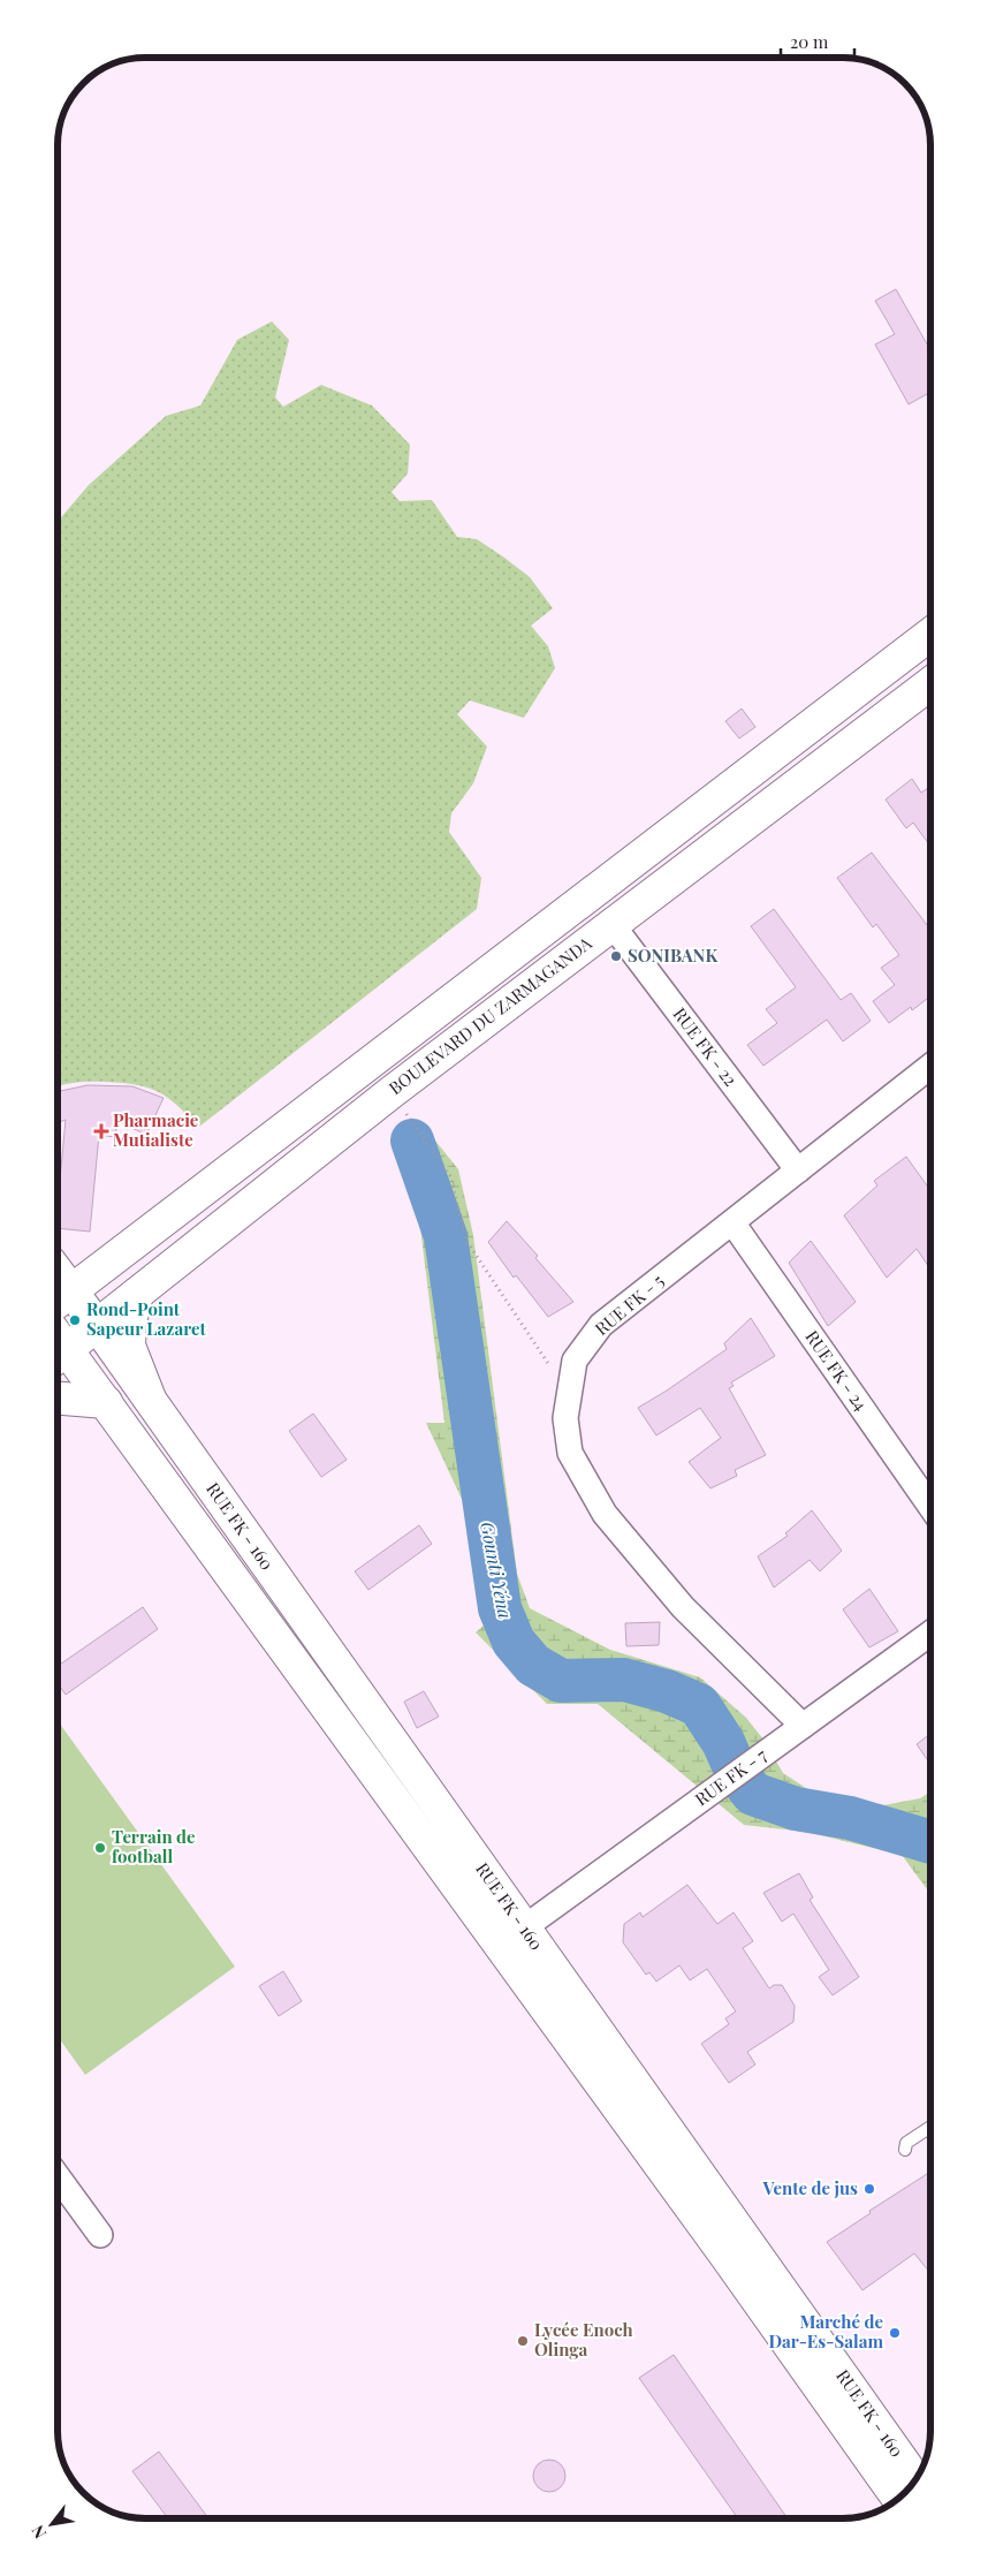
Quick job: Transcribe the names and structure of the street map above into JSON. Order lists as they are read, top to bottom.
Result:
{
  "streets": {
    "main road": ["BOULEVARD DU ZARMAGANDA", "RUE FK - 160"],
    "street": [
      "RUE FK - 22",
      "RUE FK - 5",
      "RUE FK - 24",
      "RUE FK - 7"
    ]
  },
  "crossings": [
    ["BOULEVARD DU ZARMAGANDA", "RUE FK - 22"],
    ["BOULEVARD DU ZARMAGANDA", "RUE FK - 160"],
    ["RUE FK - 22", "RUE FK - 5"],
    ["RUE FK - 5", "RUE FK - 24"],
    ["RUE FK - 5", "RUE FK - 7"],
    ["RUE FK - 160", "RUE FK - 7"]
  ],
  "water": ["Gounti Yéna"],
  "places": {
    "other": [
      "SONIBANK",
      "Rond-Point Sapeur Lazaret",
      "Terrain de football",
      "Vente de jus",
      "Marché de Dar-Es-Salam",
      "Lycée Enoch Olinga"
    ],
    "health": ["Pharmacie Mutialiste"]
  },
  "scale_bar": "20 m",
  "north": "bottom left"
}
